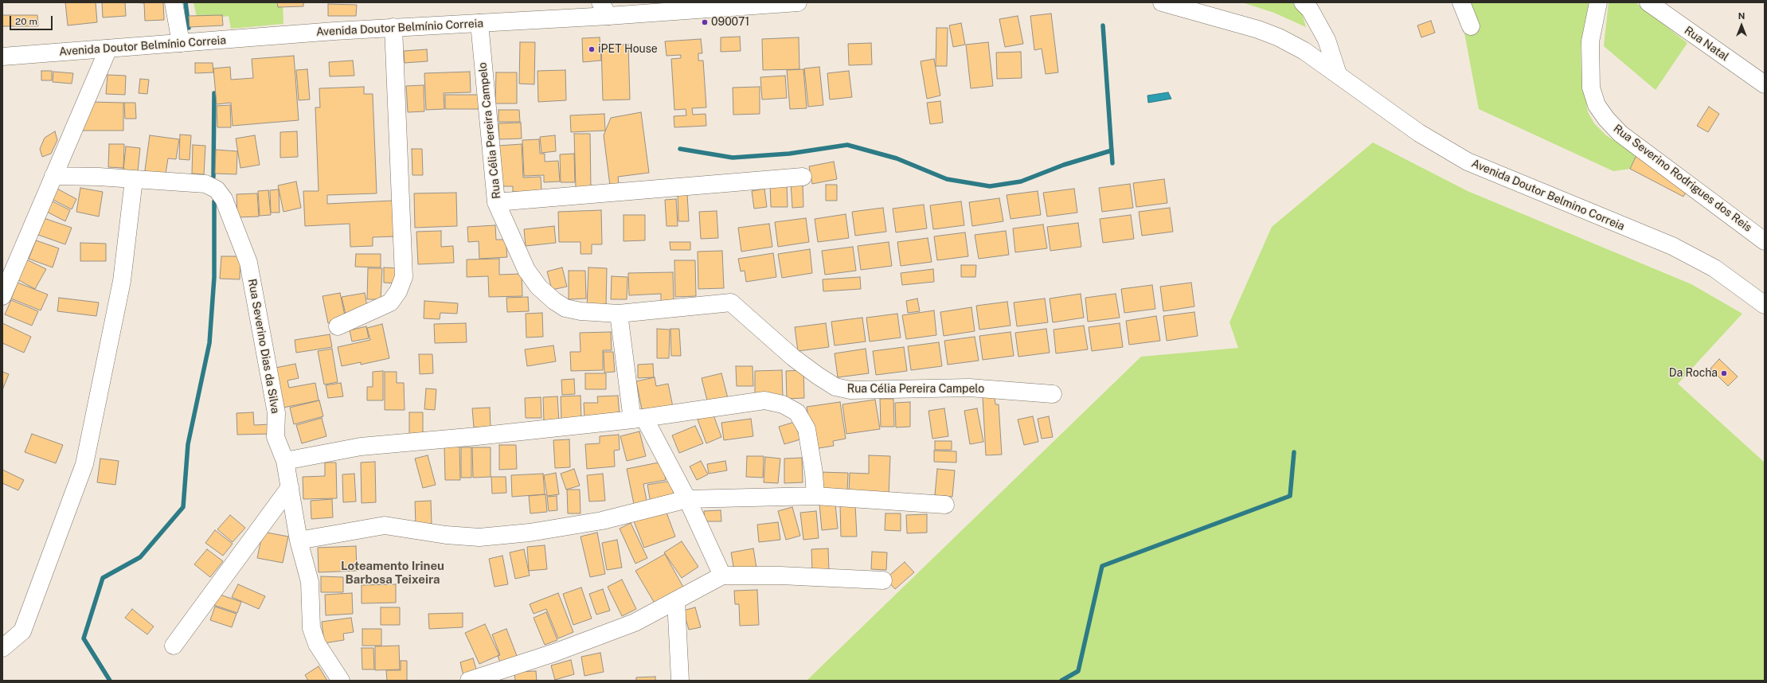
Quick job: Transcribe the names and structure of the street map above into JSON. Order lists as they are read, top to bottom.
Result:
{
  "streets": {
    "street": [
      "Avenida Doutor Belmínio Correia",
      "Rua Natal",
      "Rua Célia Pereira Campelo",
      "Rua Severino Rodrigues dos Reis",
      "Avenida Doutor Belmino Correia",
      "Rua Severino Dias da Silva"
    ]
  },
  "crossings": [
    ["Avenida Doutor Belmínio Correia", "Rua Célia Pereira Campelo"]
  ],
  "districts": ["Loteamento Irineu Barbosa Teixeira"],
  "places": ["090071", "iPET House", "Da Rocha"],
  "scale_bar": "20 m",
  "north": "top"
}
